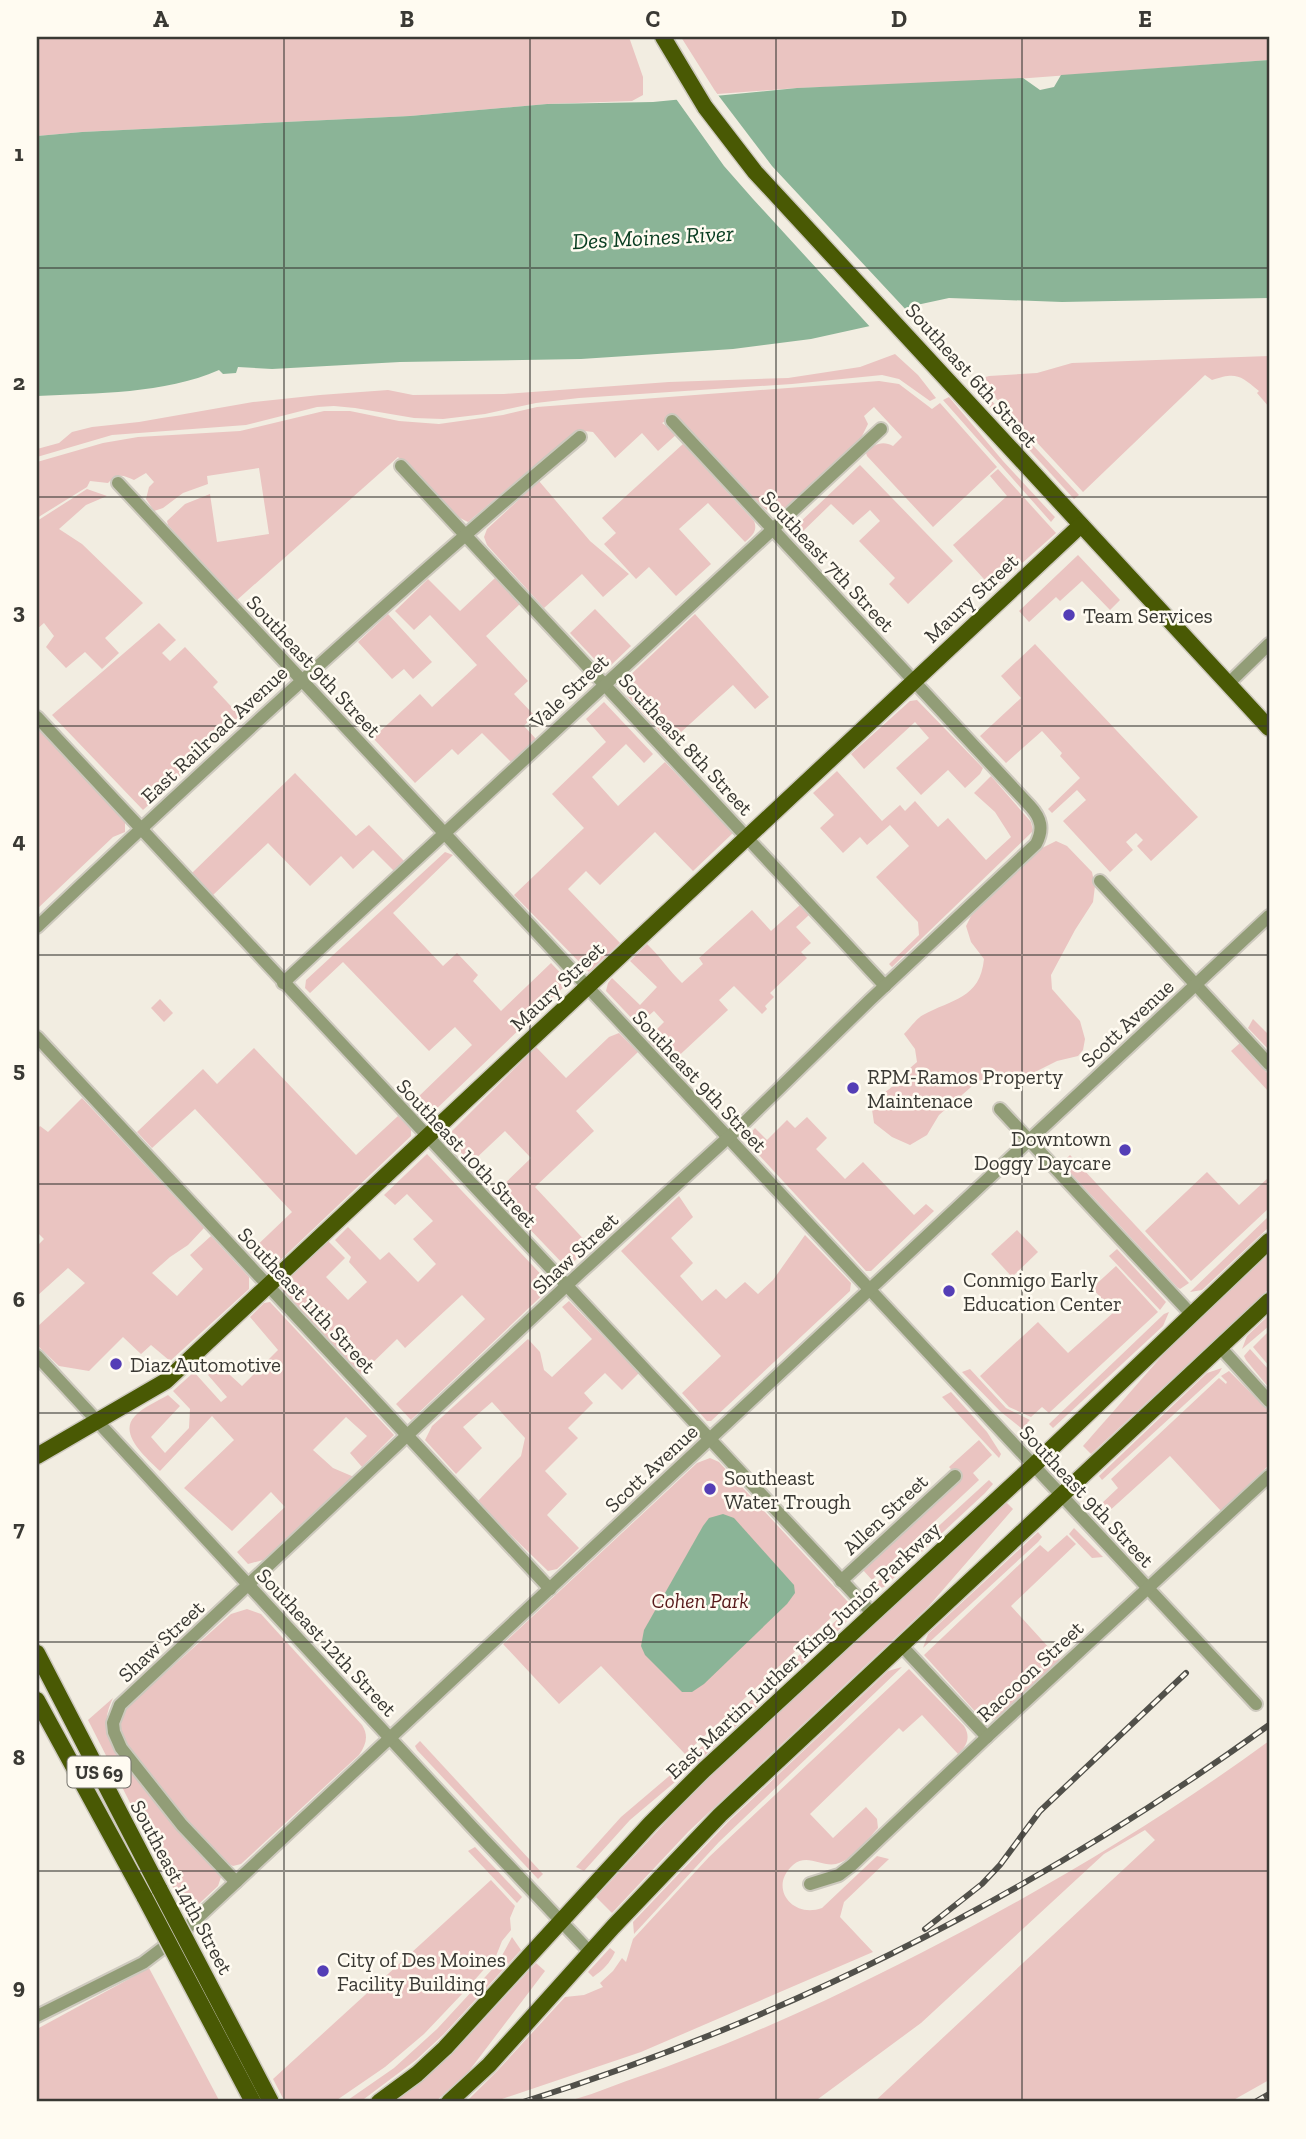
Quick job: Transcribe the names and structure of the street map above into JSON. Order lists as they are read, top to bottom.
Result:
{
  "streets": {
    "main road": [
      "Southeast 6th Street",
      "Maury Street",
      "East Martin Luther King Junior Parkway",
      "US 69",
      "Southeast 14th Street"
    ],
    "street": [
      "Southeast 7th Street",
      "Southeast 9th Street",
      "Vale Street",
      "East Railroad Avenue",
      "Southeast 8th Street",
      "Scott Avenue",
      "Southeast 10th Street",
      "Shaw Street",
      "Southeast 11th Street",
      "Allen Street",
      "Southeast 12th Street",
      "Raccoon Street"
    ]
  },
  "crossings": [
    ["Southeast 6th Street", "Maury Street"],
    ["Southeast 7th Street", "Maury Street"],
    ["Southeast 7th Street", "Vale Street"],
    ["Southeast 7th Street", "Shaw Street"],
    ["Maury Street", "Southeast 9th Street"],
    ["Maury Street", "Southeast 8th Street"],
    ["Maury Street", "Southeast 10th Street"],
    ["Maury Street", "Southeast 11th Street"],
    ["Maury Street", "Southeast 12th Street"],
    ["Southeast 9th Street", "Vale Street"],
    ["Southeast 9th Street", "East Railroad Avenue"],
    ["Southeast 9th Street", "Scott Avenue"],
    ["Southeast 9th Street", "Shaw Street"],
    ["Southeast 9th Street", "East Martin Luther King Junior Parkway"],
    ["Southeast 9th Street", "Raccoon Street"],
    ["Vale Street", "Southeast 8th Street"],
    ["Vale Street", "Southeast 10th Street"],
    ["East Railroad Avenue", "Southeast 8th Street"],
    ["East Railroad Avenue", "Southeast 10th Street"],
    ["Southeast 8th Street", "Shaw Street"],
    ["Scott Avenue", "Southeast 10th Street"],
    ["Scott Avenue", "Shaw Street"],
    ["Scott Avenue", "Southeast 11th Street"],
    ["Scott Avenue", "Southeast 12th Street"],
    ["Southeast 10th Street", "Shaw Street"],
    ["Southeast 10th Street", "Allen Street"],
    ["Southeast 10th Street", "East Martin Luther King Junior Parkway"],
    ["Shaw Street", "Southeast 11th Street"],
    ["Shaw Street", "Southeast 12th Street"],
    ["Southeast 12th Street", "East Martin Luther King Junior Parkway"]
  ],
  "water": ["Des Moines River"],
  "parks": ["Cohen Park"],
  "places": [
    "Team Services",
    "RPM-Ramos Property Maintenace",
    "Downtown Doggy Daycare",
    "Conmigo Early Education Center",
    "Diaz Automotive",
    "Southeast Water Trough",
    "City of Des Moines Facility Building"
  ],
  "grid": {
    "columns": [
      "A",
      "B",
      "C",
      "D",
      "E"
    ],
    "rows": [
      "1",
      "2",
      "3",
      "4",
      "5",
      "6",
      "7",
      "8",
      "9"
    ]
  }
}
